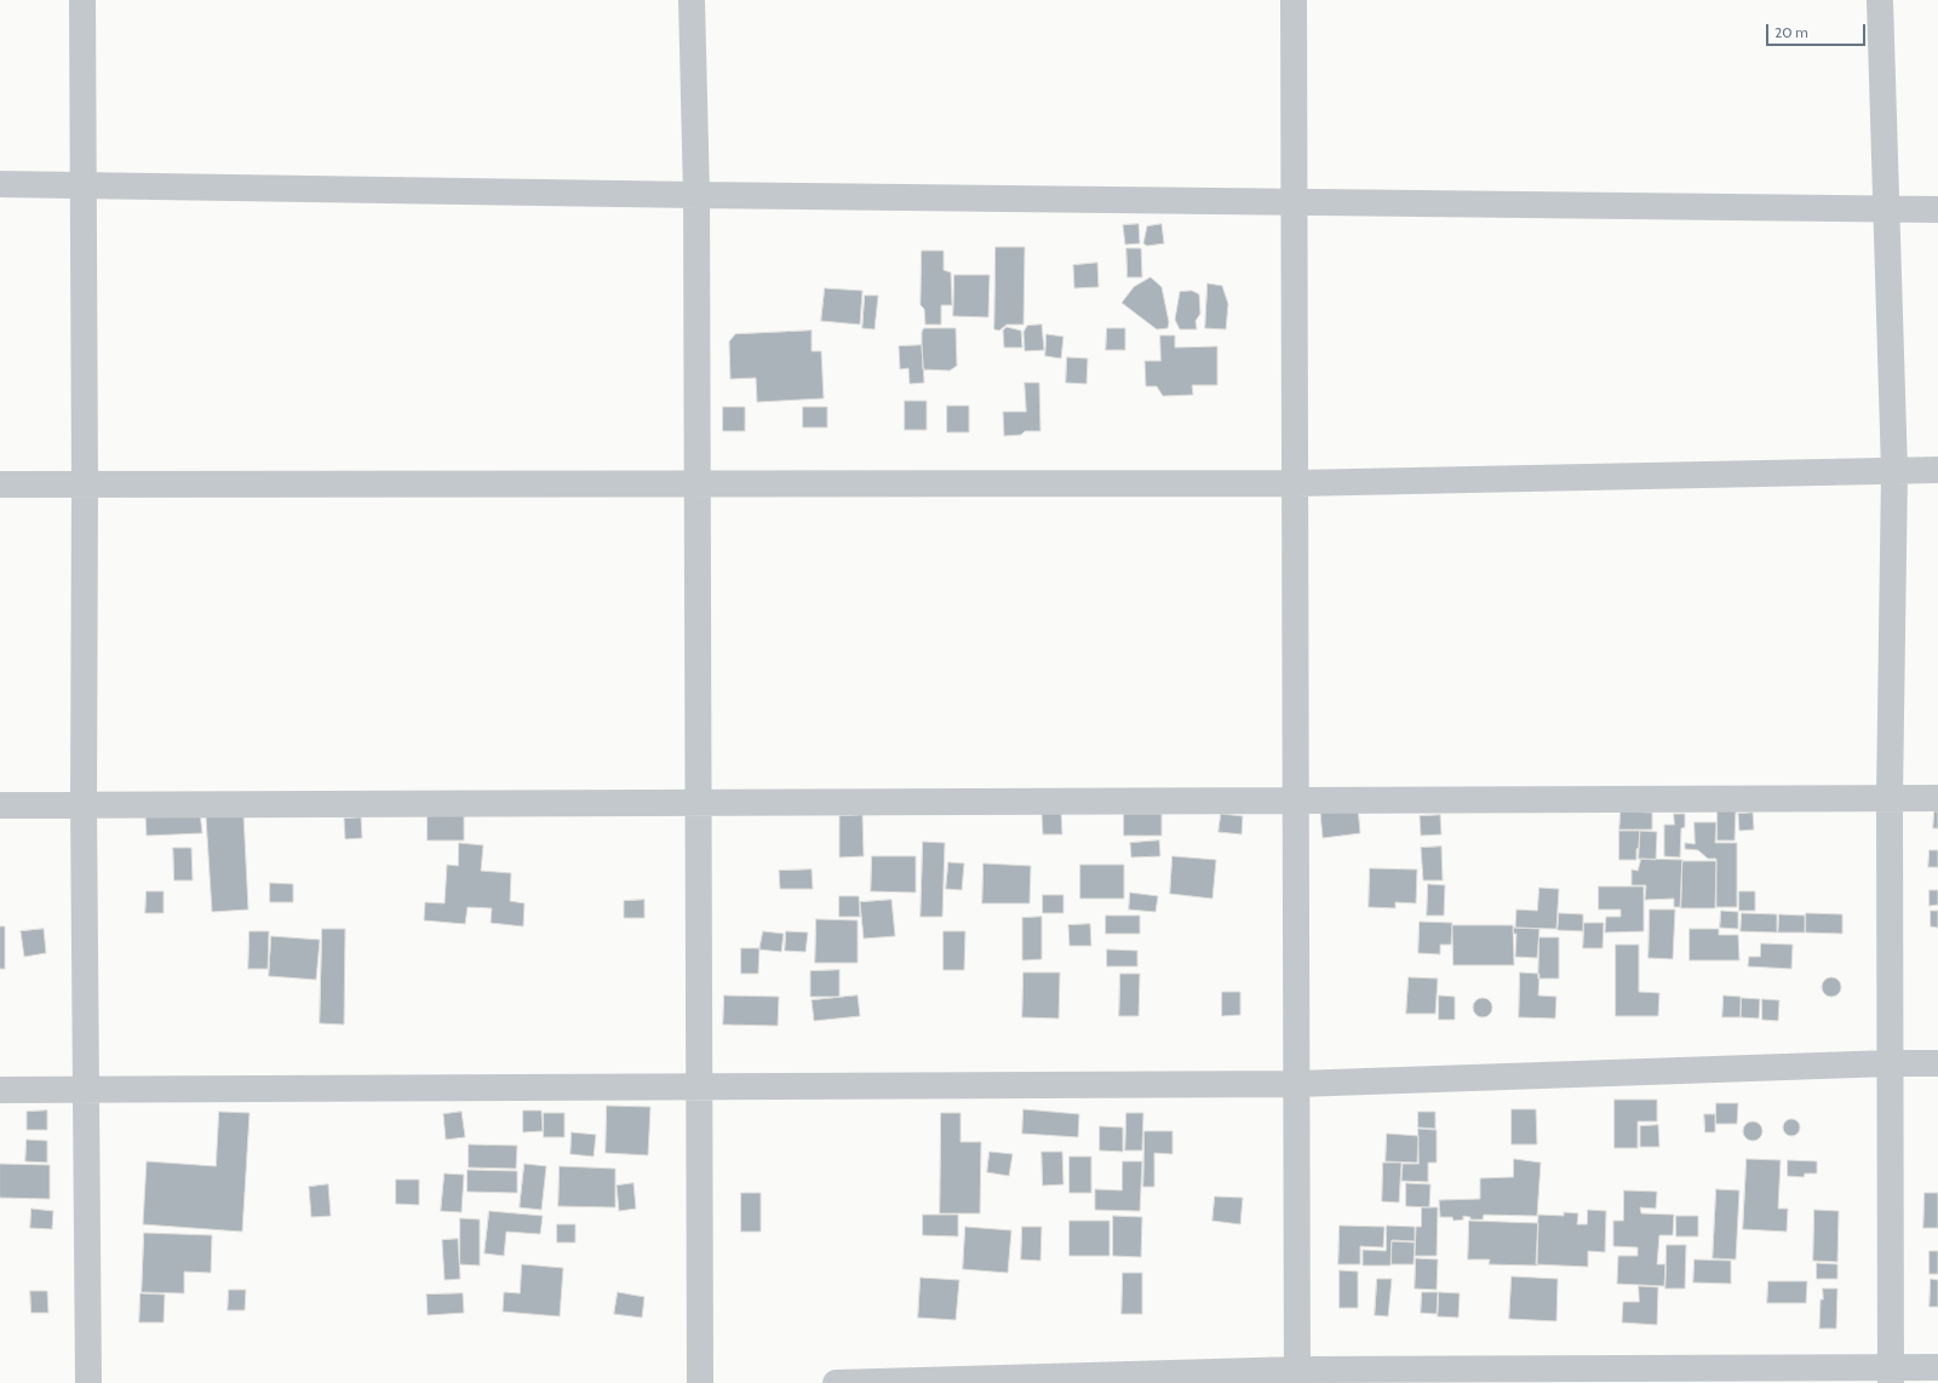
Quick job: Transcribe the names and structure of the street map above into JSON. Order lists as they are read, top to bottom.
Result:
{
  "scale_bar": "20 m"
}
